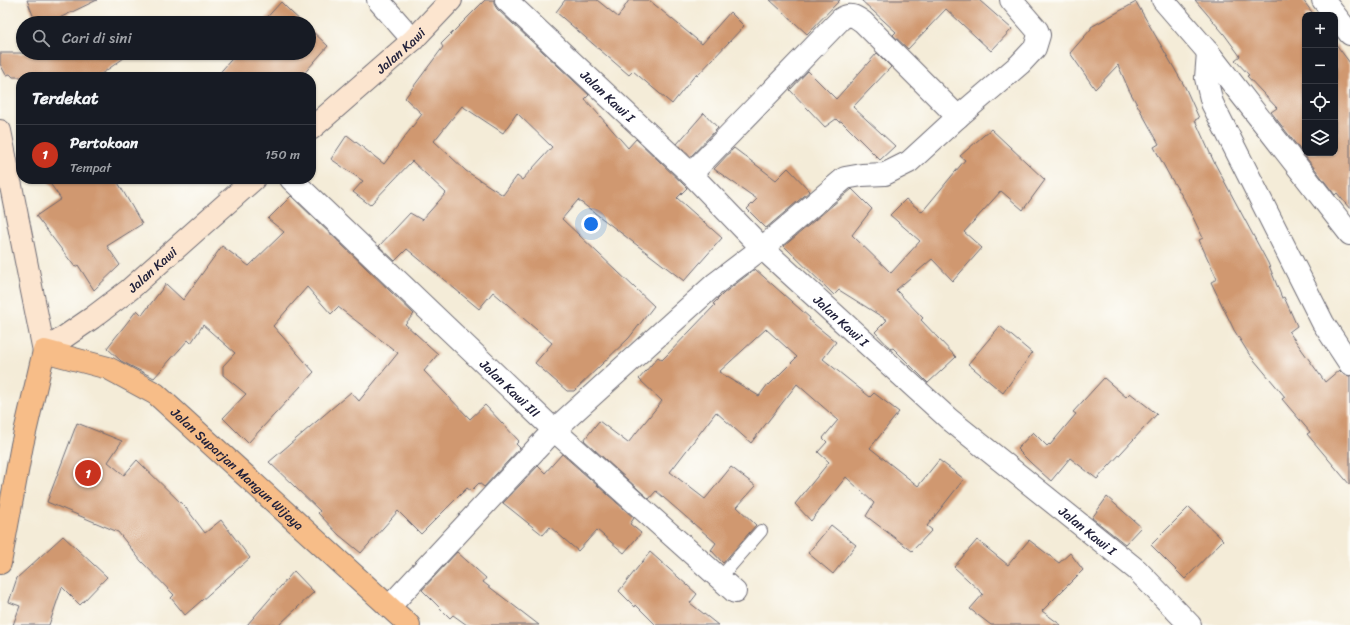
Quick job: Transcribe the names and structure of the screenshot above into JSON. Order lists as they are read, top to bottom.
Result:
{
  "streets": {
    "highway": ["Jalan Suparjan Mangun Wijaya"],
    "main road": ["Jalan Kawi"],
    "street": ["Jalan Kawi I", "Jalan Kawi III"]
  },
  "crossings": [
    ["Jalan Kawi", "Jalan Suparjan Mangun Wijaya"]
  ],
  "page": {
    "map_buttons": ["+", "−"],
    "search": "Cari di sini",
    "heading": "Terdekat",
    "list": [
      {
        "mark": "1",
        "name": "Pertokoan",
        "note": "Tempat",
        "value": "150 m"
      }
    ],
    "pins": "1"
  }
}
